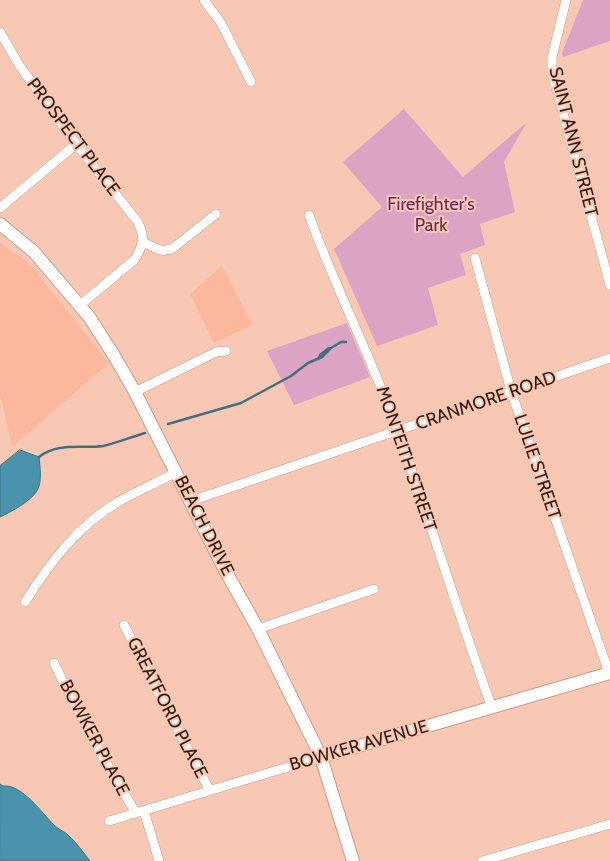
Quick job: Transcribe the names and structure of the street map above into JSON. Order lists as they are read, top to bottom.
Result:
{
  "streets": {
    "main road": ["BEACH DRIVE", "BOWKER AVENUE"],
    "street": [
      "PROSPECT PLACE",
      "SAINT ANN STREET",
      "CRANMORE ROAD",
      "MONTEITH STREET",
      "LULIE STREET",
      "GREATFORD PLACE",
      "BOWKER PLACE"
    ]
  },
  "crossings": [
    ["CRANMORE ROAD", "MONTEITH STREET"],
    ["CRANMORE ROAD", "LULIE STREET"],
    ["CRANMORE ROAD", "BEACH DRIVE"],
    ["MONTEITH STREET", "BOWKER AVENUE"],
    ["LULIE STREET", "BOWKER AVENUE"],
    ["BEACH DRIVE", "BOWKER AVENUE"],
    ["GREATFORD PLACE", "BOWKER AVENUE"],
    ["BOWKER PLACE", "BOWKER AVENUE"]
  ],
  "parks": ["Firefighter's Park"]
}
